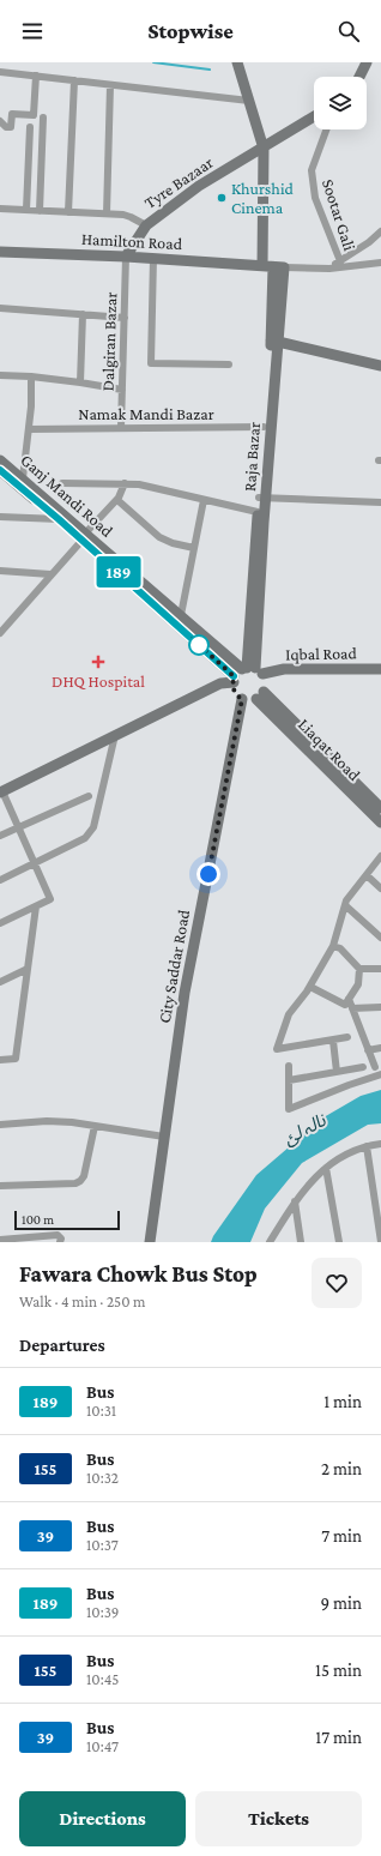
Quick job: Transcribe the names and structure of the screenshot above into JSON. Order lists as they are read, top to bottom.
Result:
{
  "streets": {
    "main road": [
      "Tyre Bazaar",
      "Hamilton Road",
      "Raja Bazar",
      "Ganj Mandi Road",
      "Iqbal Road",
      "Liaqat Road",
      "City Saddar Road"
    ],
    "street": ["Sootar Gali", "Dalgiran Bazar", "Namak Mandi Bazar"]
  },
  "crossings": [
    ["Tyre Bazaar", "Hamilton Road"],
    ["Tyre Bazaar", "Dalgiran Bazar"],
    ["Tyre Bazaar", "Raja Bazar"],
    ["Hamilton Road", "Dalgiran Bazar"],
    ["Hamilton Road", "Raja Bazar"],
    ["Dalgiran Bazar", "Namak Mandi Bazar"],
    ["Raja Bazar", "Ganj Mandi Road"],
    ["Raja Bazar", "Iqbal Road"],
    ["Ganj Mandi Road", "Iqbal Road"]
  ],
  "water": ["نالہ لئ"],
  "places": {
    "other": ["Khurshid Cinema"],
    "health": ["DHQ Hospital"]
  },
  "lines": ["bus line 189"],
  "scale_bar": "100 m",
  "page": {
    "header": "Stopwise",
    "on_map": "189",
    "scale": "100 m",
    "heading": [
      ["Fawara Chowk Bus Stop", "Walk · 4 min · 250 m"],
      "Departures"
    ],
    "list": [
      {
        "mark": "189",
        "name": "Bus",
        "note": "10:31",
        "value": "1 min"
      },
      {
        "mark": "155",
        "name": "Bus",
        "note": "10:32",
        "value": "2 min"
      },
      {
        "mark": "39",
        "name": "Bus",
        "note": "10:37",
        "value": "7 min"
      },
      {
        "mark": "189",
        "name": "Bus",
        "note": "10:39",
        "value": "9 min"
      },
      {
        "mark": "155",
        "name": "Bus",
        "note": "10:45",
        "value": "15 min"
      },
      {
        "mark": "39",
        "name": "Bus",
        "note": "10:47",
        "value": "17 min"
      }
    ],
    "buttons": ["Directions", "Tickets"]
  }
}
